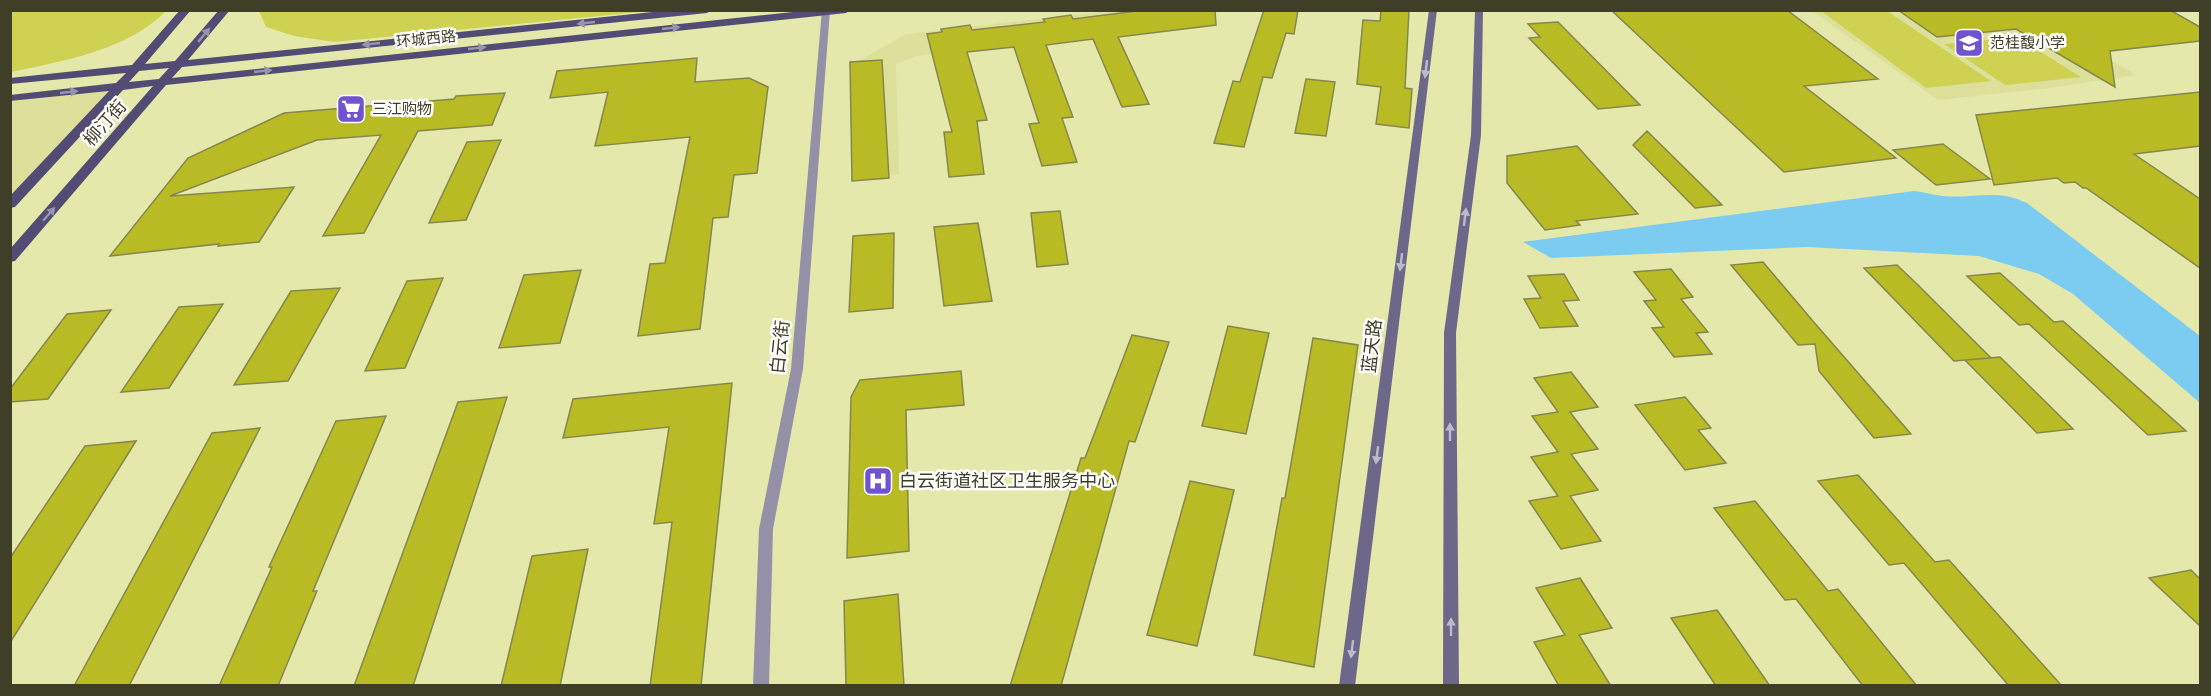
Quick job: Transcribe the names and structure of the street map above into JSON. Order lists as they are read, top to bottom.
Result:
{
  "streets": {
    "main road": ["环城西路", "柳汀街"],
    "street": ["蓝天路", "白云街"]
  },
  "crossings": [
    ["环城西路", "柳汀街"],
    ["环城西路", "白云街"]
  ],
  "places": {
    "school or university": ["范桂馥小学"],
    "supermarket": ["三江购物"],
    "hospital": ["白云街道社区卫生服务中心"]
  }
}
